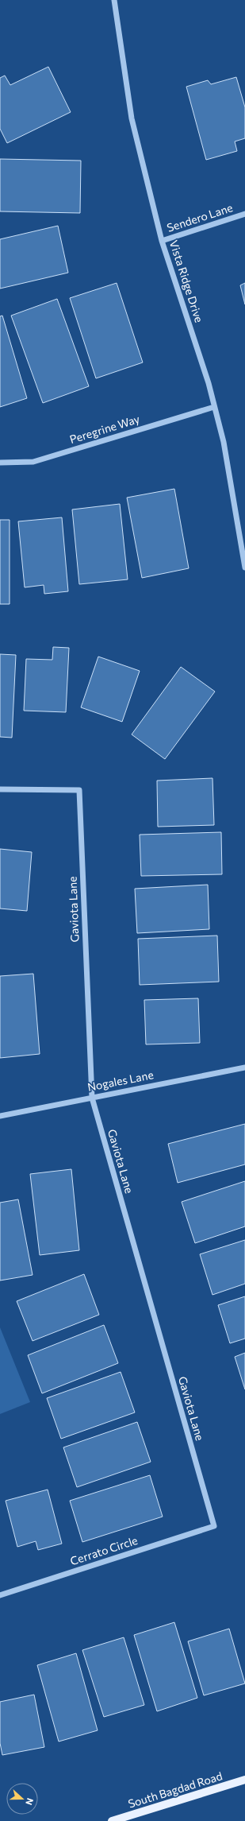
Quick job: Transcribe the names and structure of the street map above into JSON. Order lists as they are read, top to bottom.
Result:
{
  "streets": {
    "main road": ["South Bagdad Road"],
    "street": [
      "Sendero Lane",
      "Vista Ridge Drive",
      "Peregrine Way",
      "Gaviota Lane",
      "Nogales Lane",
      "Cerrato Circle"
    ]
  },
  "crossings": [
    ["Sendero Lane", "Vista Ridge Drive"],
    ["Vista Ridge Drive", "Peregrine Way"],
    ["Gaviota Lane", "Nogales Lane"],
    ["Gaviota Lane", "Cerrato Circle"]
  ],
  "north": "right"
}
